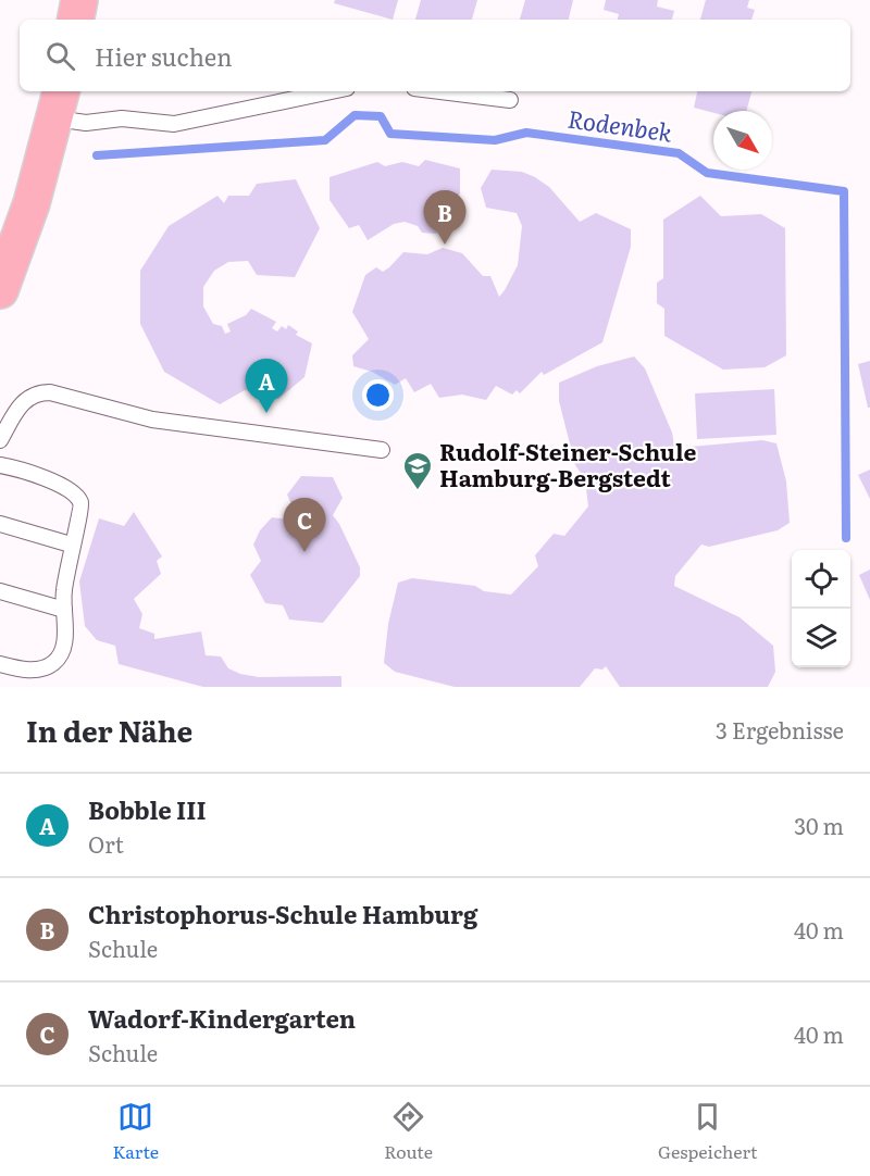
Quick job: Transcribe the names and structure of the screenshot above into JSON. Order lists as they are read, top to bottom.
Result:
{
  "water": ["Rodenbek"],
  "places": {
    "school or university": ["Rudolf-Steiner-Schule Hamburg-Bergstedt"]
  },
  "north": "bottom right",
  "page": {
    "search": "Hier suchen",
    "pins": ["B", "A", "C"],
    "heading": ["In der Nähe", "3 Ergebnisse"],
    "list": [
      {
        "mark": "A",
        "name": "Bobble III",
        "note": "Ort",
        "value": "30 m"
      },
      {
        "mark": "B",
        "name": "Christophorus-Schule Hamburg",
        "note": "Schule",
        "value": "40 m"
      },
      {
        "mark": "C",
        "name": "Wadorf-Kindergarten",
        "note": "Schule",
        "value": "40 m"
      }
    ],
    "nav": ["Karte", "Route", "Gespeichert"]
  }
}
